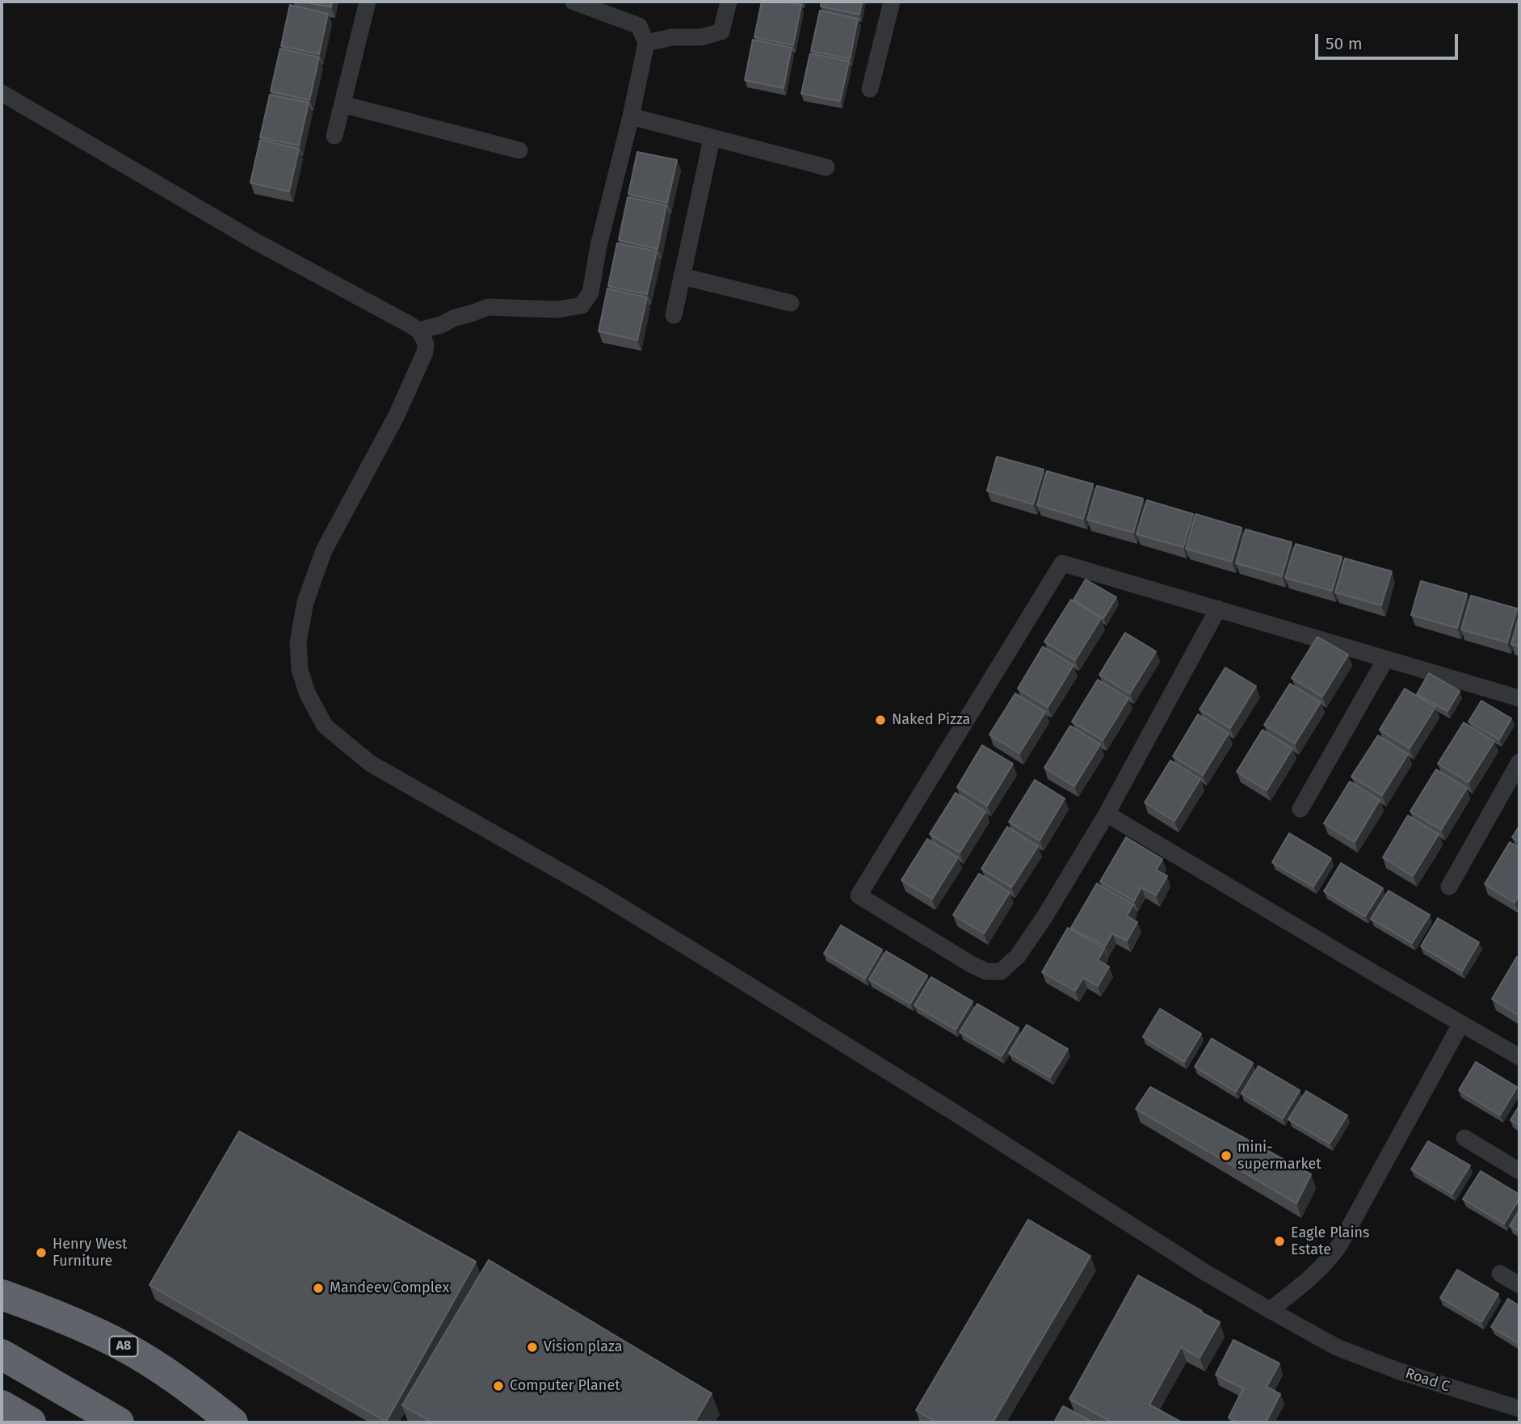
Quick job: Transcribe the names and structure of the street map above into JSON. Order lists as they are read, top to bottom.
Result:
{
  "streets": {
    "highway": ["A8"],
    "street": ["Road C"]
  },
  "places": [
    "Naked Pizza",
    "mini- supermarket",
    "Eagle Plains Estate",
    "Henry West Furniture",
    "Mandeev Complex",
    "Vision plaza",
    "Computer Planet"
  ],
  "scale_bar": "50 m"
}
